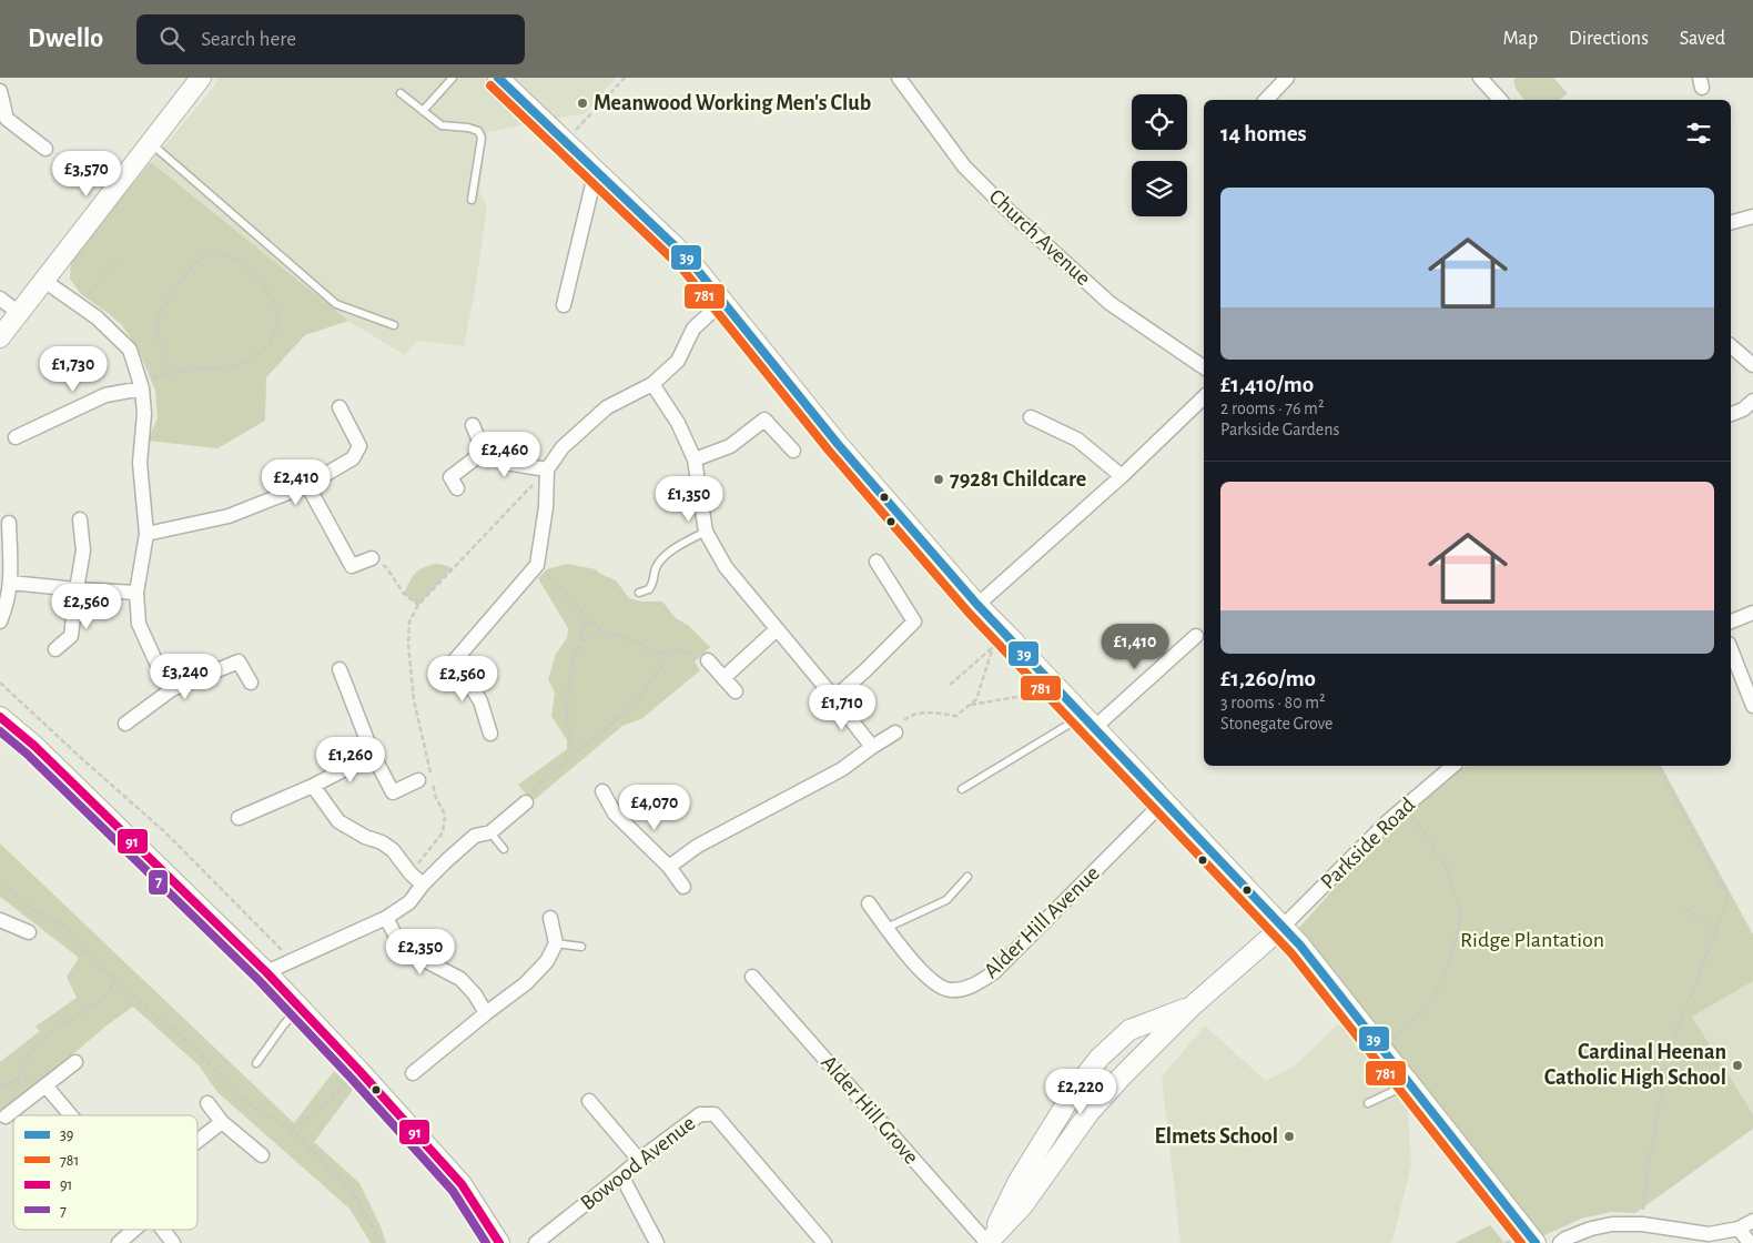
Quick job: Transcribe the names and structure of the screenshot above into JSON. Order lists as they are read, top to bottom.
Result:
{
  "streets": {
    "street": [
      "Church Avenue",
      "Parkside Road",
      "Alder Hill Avenue",
      "Alder Hill Grove",
      "Bowood Avenue"
    ]
  },
  "parks": ["Ridge Plantation"],
  "places": [
    "Meanwood Working Men's Club",
    "79281 Childcare",
    "Cardinal Heenan Catholic High School",
    "Elmets School"
  ],
  "lines": [
    "transit line 39",
    "transit line 781",
    "transit line 91",
    "transit line 7"
  ],
  "legend": [
    "39",
    "781",
    "91",
    "7"
  ],
  "page": {
    "header": "Dwello",
    "search": "Search here",
    "nav": ["Map", "Directions", "Saved"],
    "heading": "14 homes",
    "price": [
      "£3,570",
      "£1,730",
      "£2,460",
      "£2,410",
      "£1,350",
      "£2,560",
      "£1,410",
      "£3,240",
      "£2,560",
      "£1,710",
      "£1,260",
      "£4,070",
      "£2,350",
      "£2,220"
    ],
    "list": [
      {
        "name": "£1,410/mo",
        "note": "2 rooms · 76 m² · Parkside Gardens"
      },
      {
        "name": "£1,260/mo",
        "note": "3 rooms · 80 m² · Stonegate Grove"
      }
    ]
  }
}
